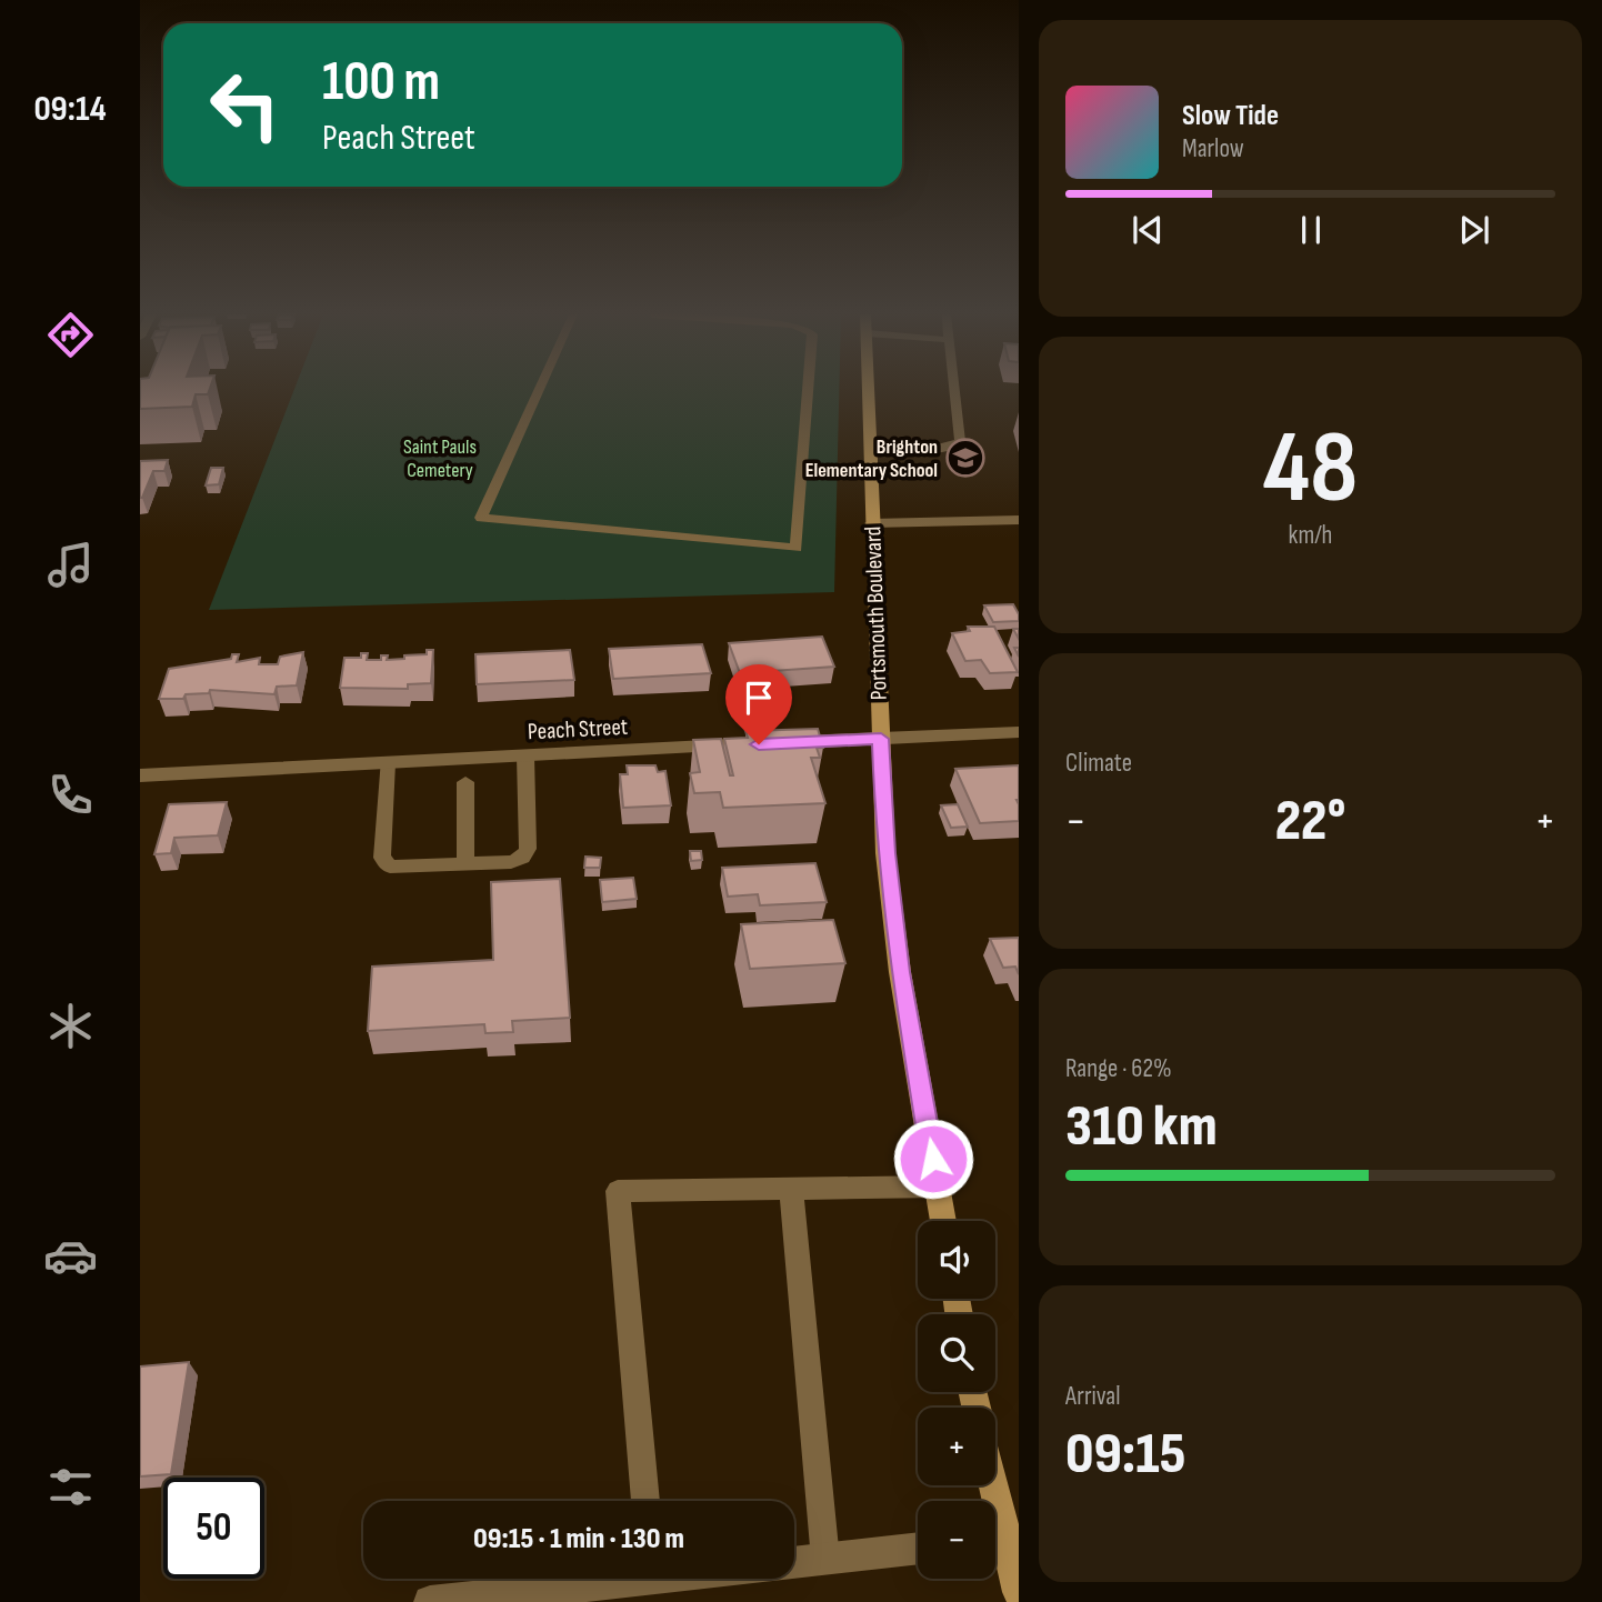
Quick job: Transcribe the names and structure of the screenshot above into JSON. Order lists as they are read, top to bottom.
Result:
{
  "streets": {
    "main road": ["Portsmouth Boulevard"],
    "street": ["Peach Street"]
  },
  "crossings": [
    ["Portsmouth Boulevard", "Peach Street"]
  ],
  "parks": ["Saint Pauls Cemetery"],
  "places": {
    "school or university": ["Brighton Elementary School"]
  },
  "page": {
    "tabs": "09:14",
    "turn": ["100 m", "Peach Street"],
    "song": ["Slow Tide", "Marlow"],
    "tile": [
      ["48", "km/h"],
      "Climate",
      ["Range · 62%", "310 km"],
      ["Arrival", "09:15"]
    ],
    "heat": ["−", "22°", "+"],
    "map_buttons": ["+", "−"],
    "limit": "50",
    "trip": "09:15 · 1 min · 130 m"
  }
}
